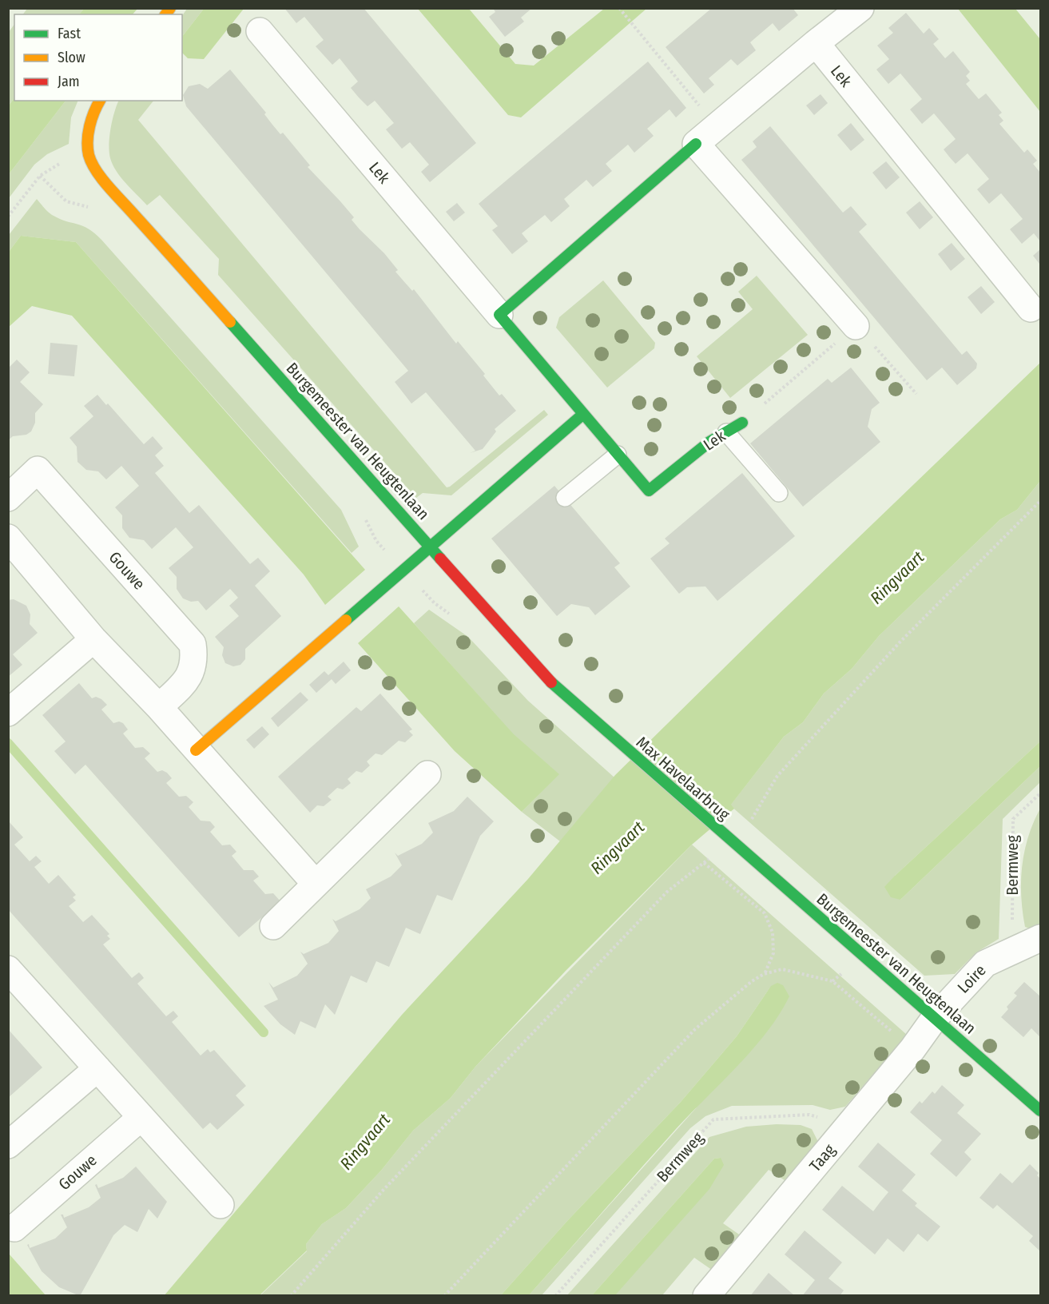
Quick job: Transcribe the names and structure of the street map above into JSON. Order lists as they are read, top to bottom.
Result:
{
  "streets": {
    "street": [
      "Lek",
      "Burgemeester van Heugtenlaan",
      "Gouwe",
      "Max Havelaarbrug",
      "Loire",
      "Taag"
    ],
    "path": ["Bermweg"]
  },
  "crossings": [
    ["Burgemeester van Heugtenlaan", "Max Havelaarbrug"],
    ["Burgemeester van Heugtenlaan", "Loire"],
    ["Burgemeester van Heugtenlaan", "Taag"],
    ["Bermweg", "Loire"],
    ["Bermweg", "Taag"],
    ["Loire", "Taag"]
  ],
  "water": ["Ringvaart"],
  "legend": ["Fast", "Slow", "Jam"]
}
